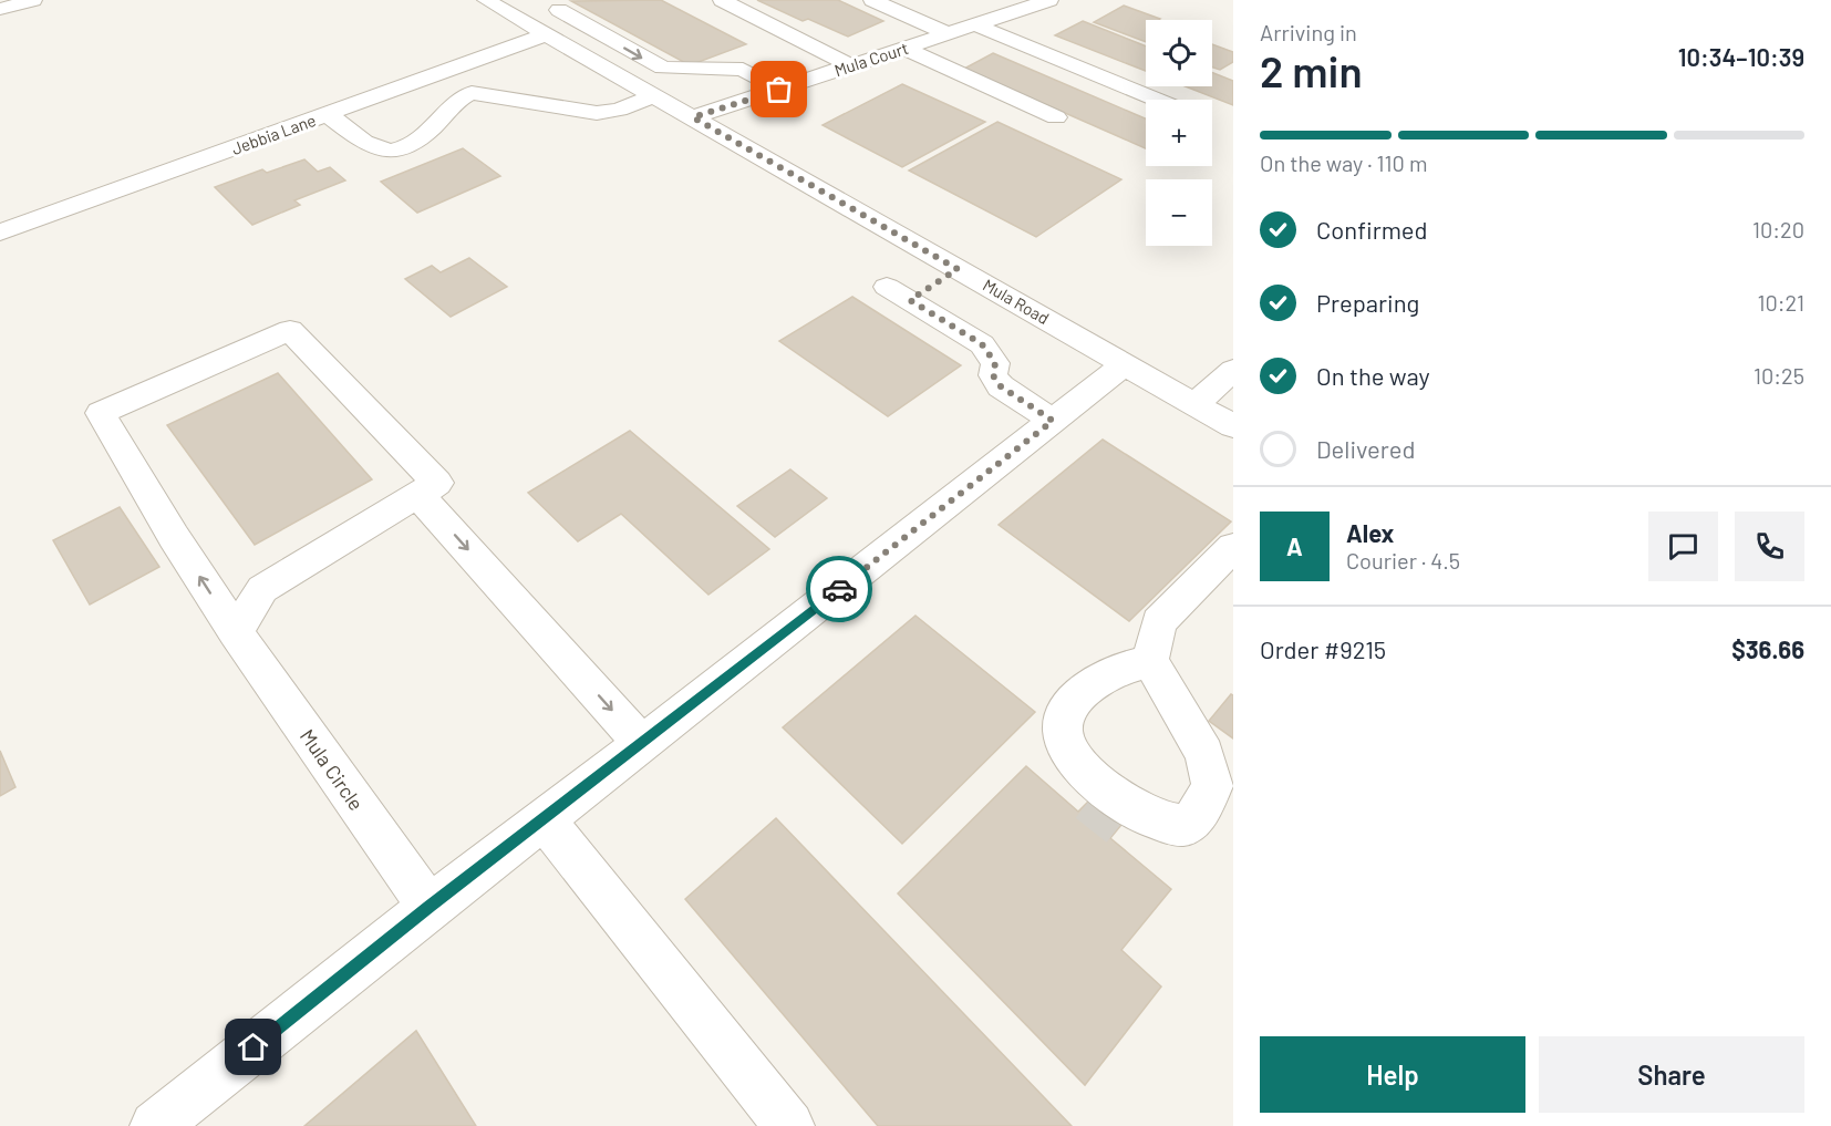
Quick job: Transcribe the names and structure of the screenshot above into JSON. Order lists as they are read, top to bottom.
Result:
{
  "streets": {
    "street": [
      "Mula Court",
      "Jebbia Lane",
      "Mula Road",
      "Mula Circle"
    ]
  },
  "crossings": [
    ["Mula Court", "Mula Road"],
    ["Jebbia Lane", "Mula Road"]
  ],
  "page": {
    "heading": ["2 min", "Arriving in", "10:34–10:39"],
    "panel": [
      "Alex",
      "Courier · 4.5",
      "Order #9215",
      "$36.66"
    ],
    "map_buttons": ["+", "−"],
    "bar": "On the way · 110 m",
    "list": [
      ["Confirmed", "10:20"],
      ["Preparing", "10:21"],
      ["On the way", "10:25"],
      "Delivered"
    ],
    "round": "A",
    "buttons": ["Help", "Share"]
  }
}
